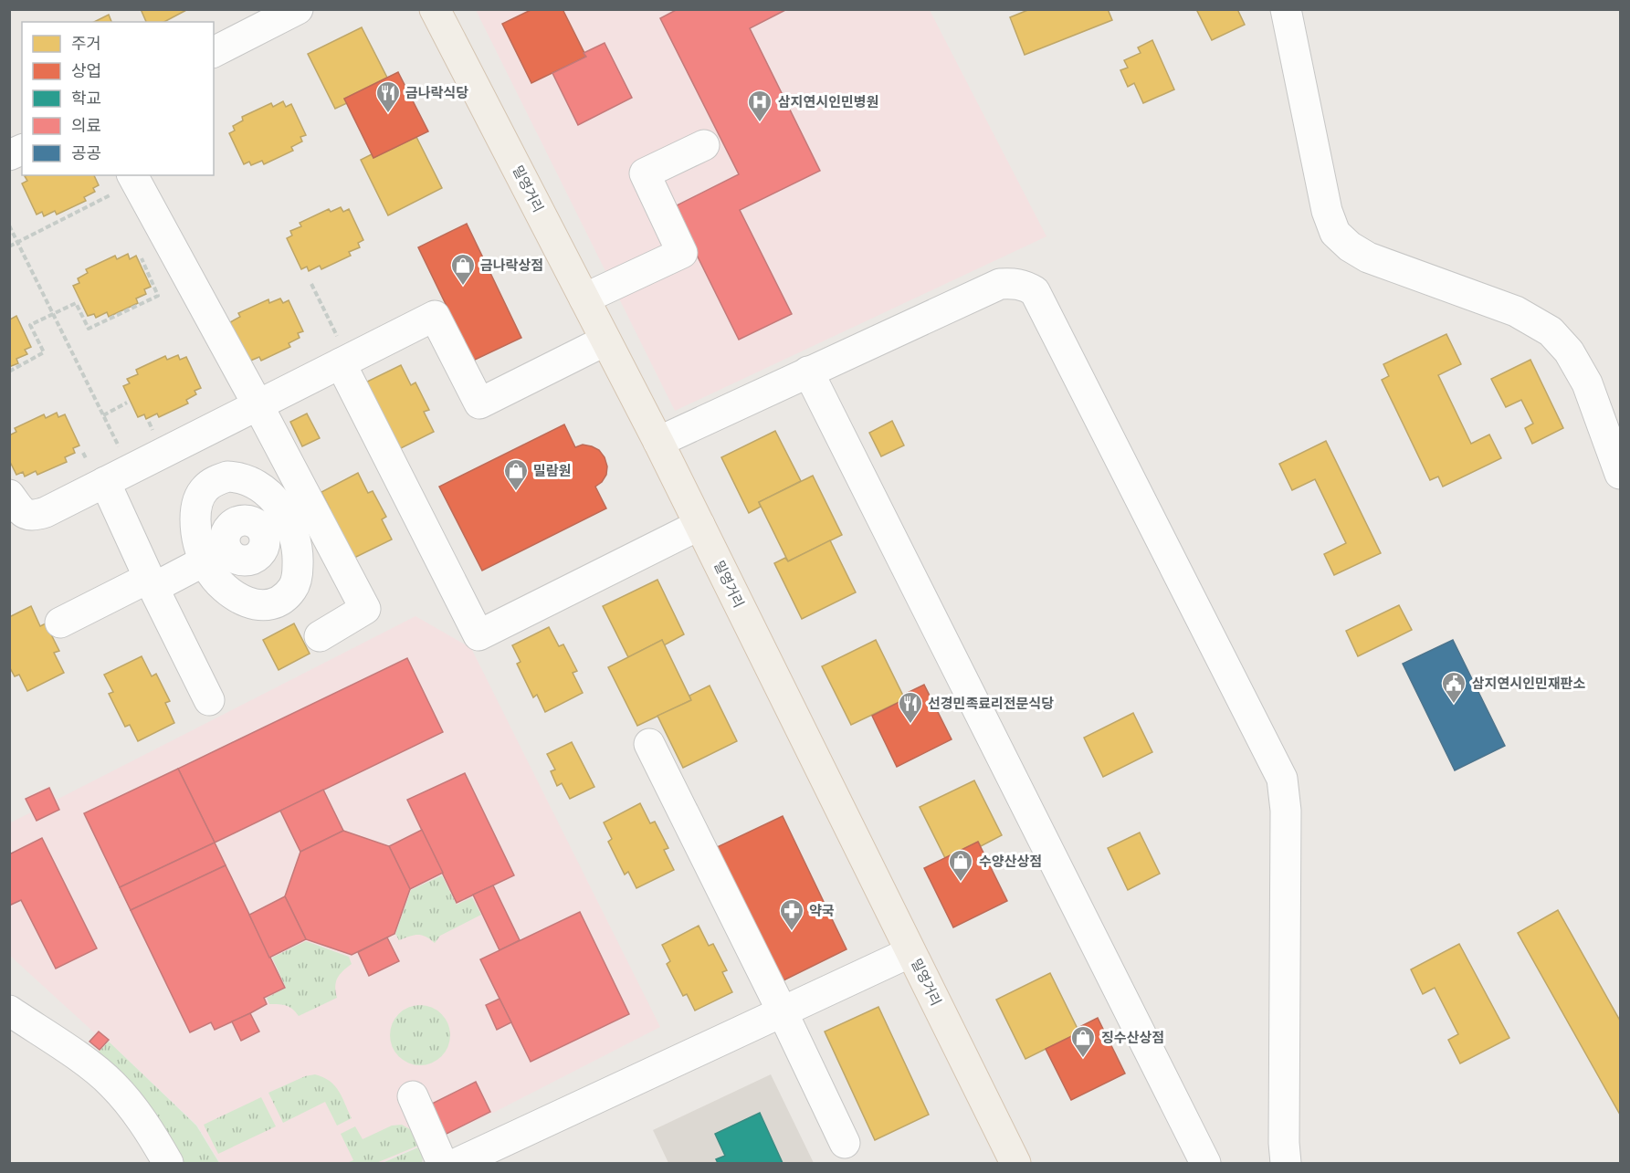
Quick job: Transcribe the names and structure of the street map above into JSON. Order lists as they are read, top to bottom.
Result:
{
  "streets": {
    "main road": ["밀영거리"]
  },
  "places": {
    "restaurant": ["금나락식당", "선경민족료리전문식당"],
    "hospital": ["삼지연시인민병원"],
    "shop": [
      "금나락상점",
      "밀람원",
      "수양산상점",
      "징수산상점"
    ],
    "public building": ["삼지연시인민재판소"],
    "pharmacy": ["약국"]
  },
  "legend": [
    "주거",
    "상업",
    "학교",
    "의료",
    "공공"
  ]
}
